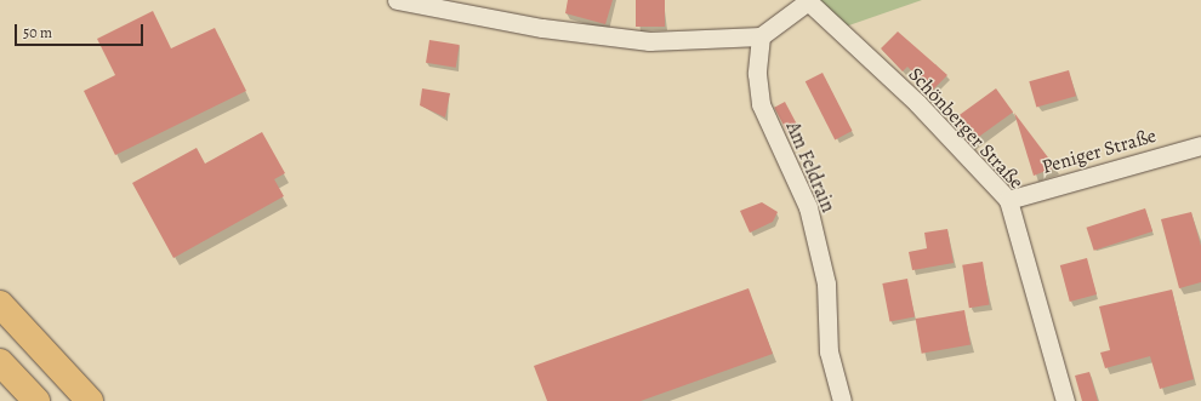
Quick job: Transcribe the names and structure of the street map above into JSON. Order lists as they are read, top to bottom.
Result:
{
  "streets": {
    "street": ["Schönberger Straße", "Peniger Straße", "Am Feldrain"]
  },
  "crossings": [
    ["Schönberger Straße", "Peniger Straße"]
  ],
  "scale_bar": "50 m"
}
